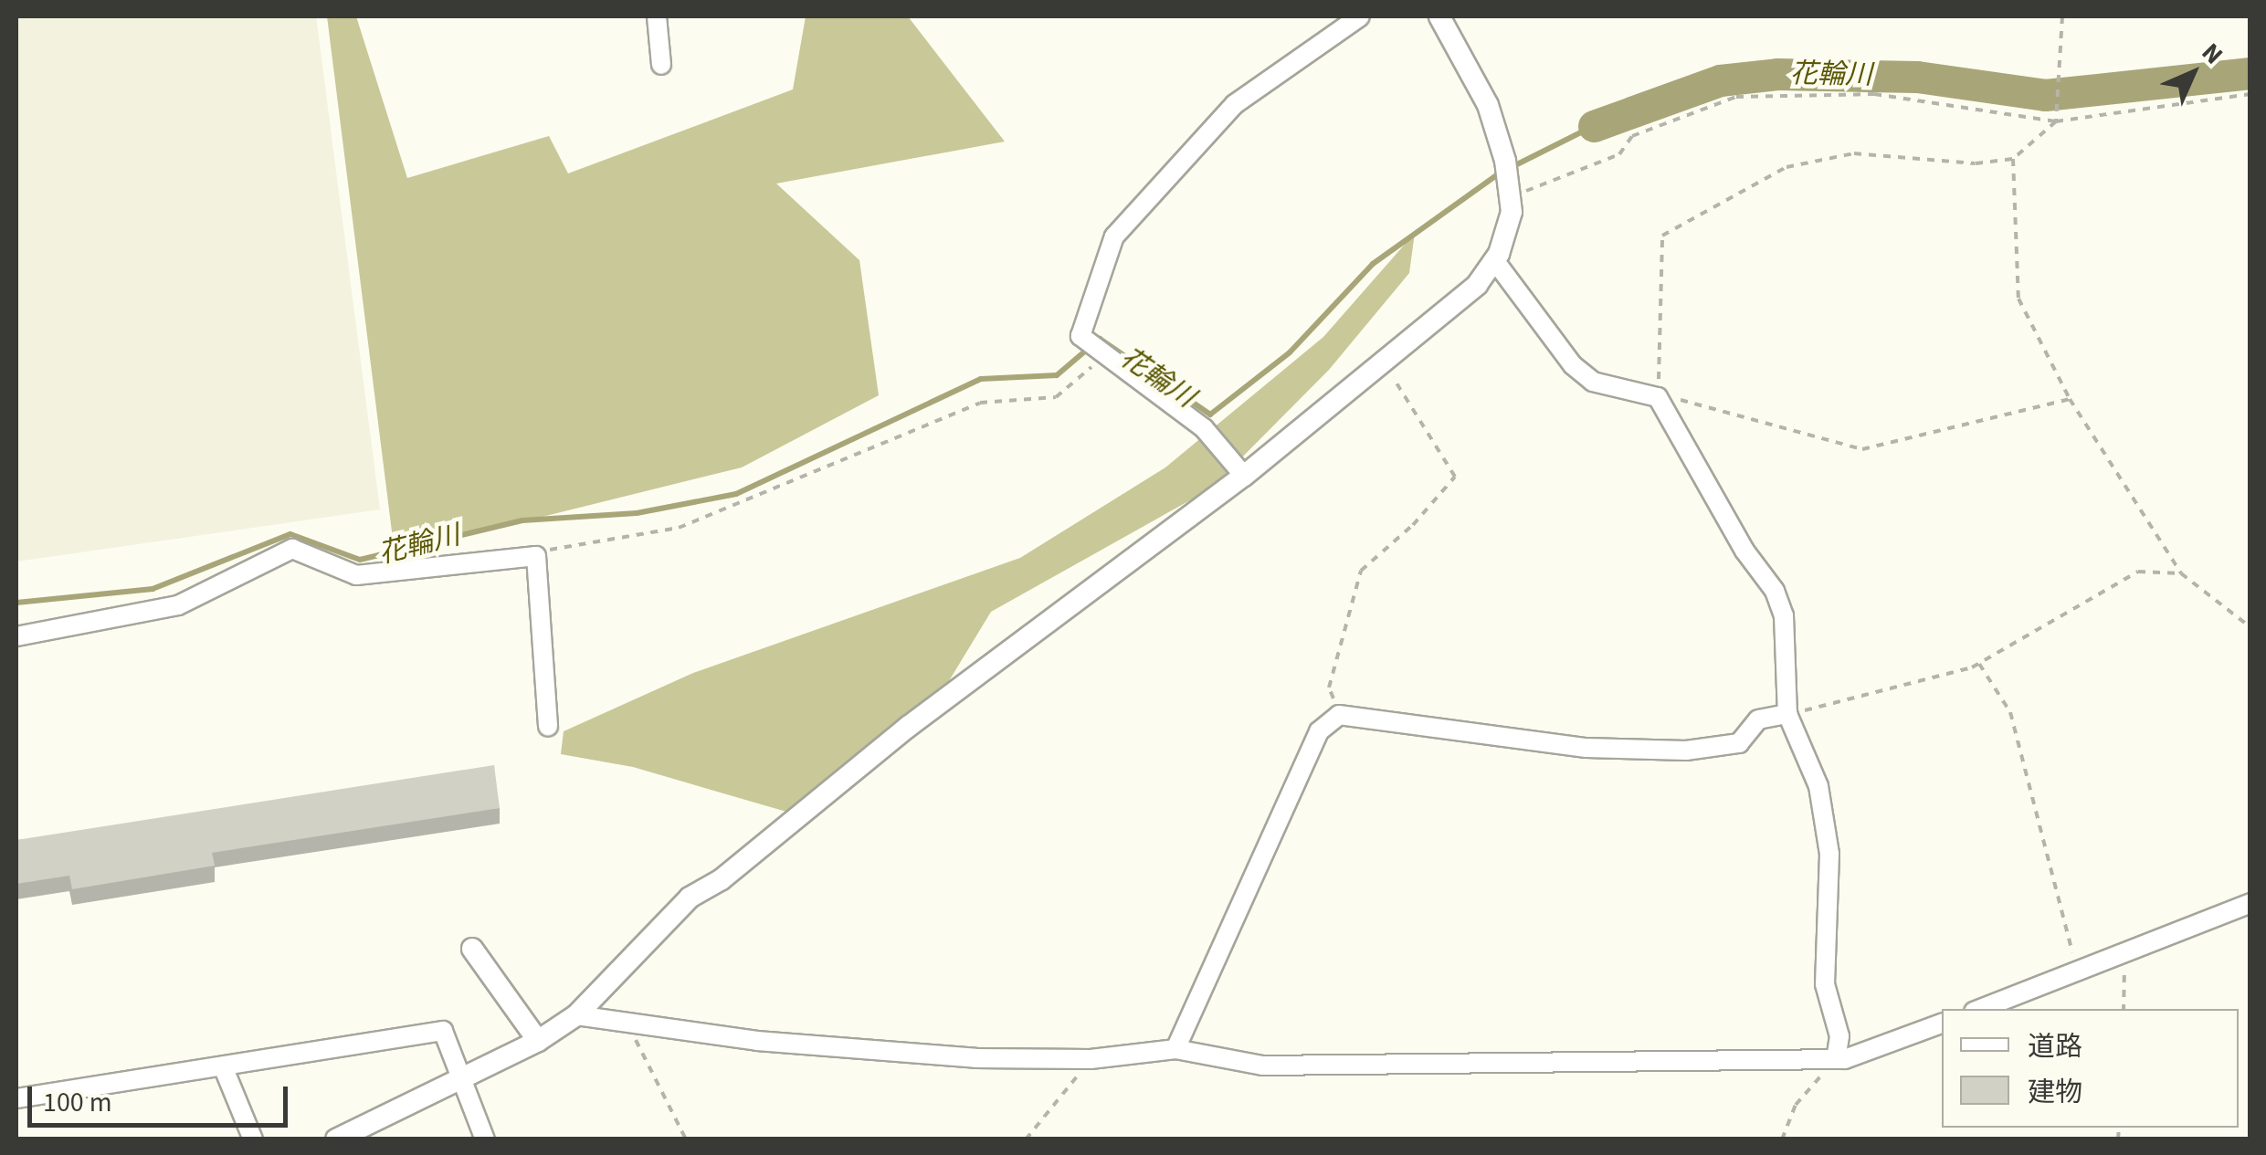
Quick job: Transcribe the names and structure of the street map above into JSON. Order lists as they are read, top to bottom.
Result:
{
  "water": ["花輪川"],
  "legend": ["道路", "建物"],
  "scale_bar": "100 m",
  "north": "top right"
}
